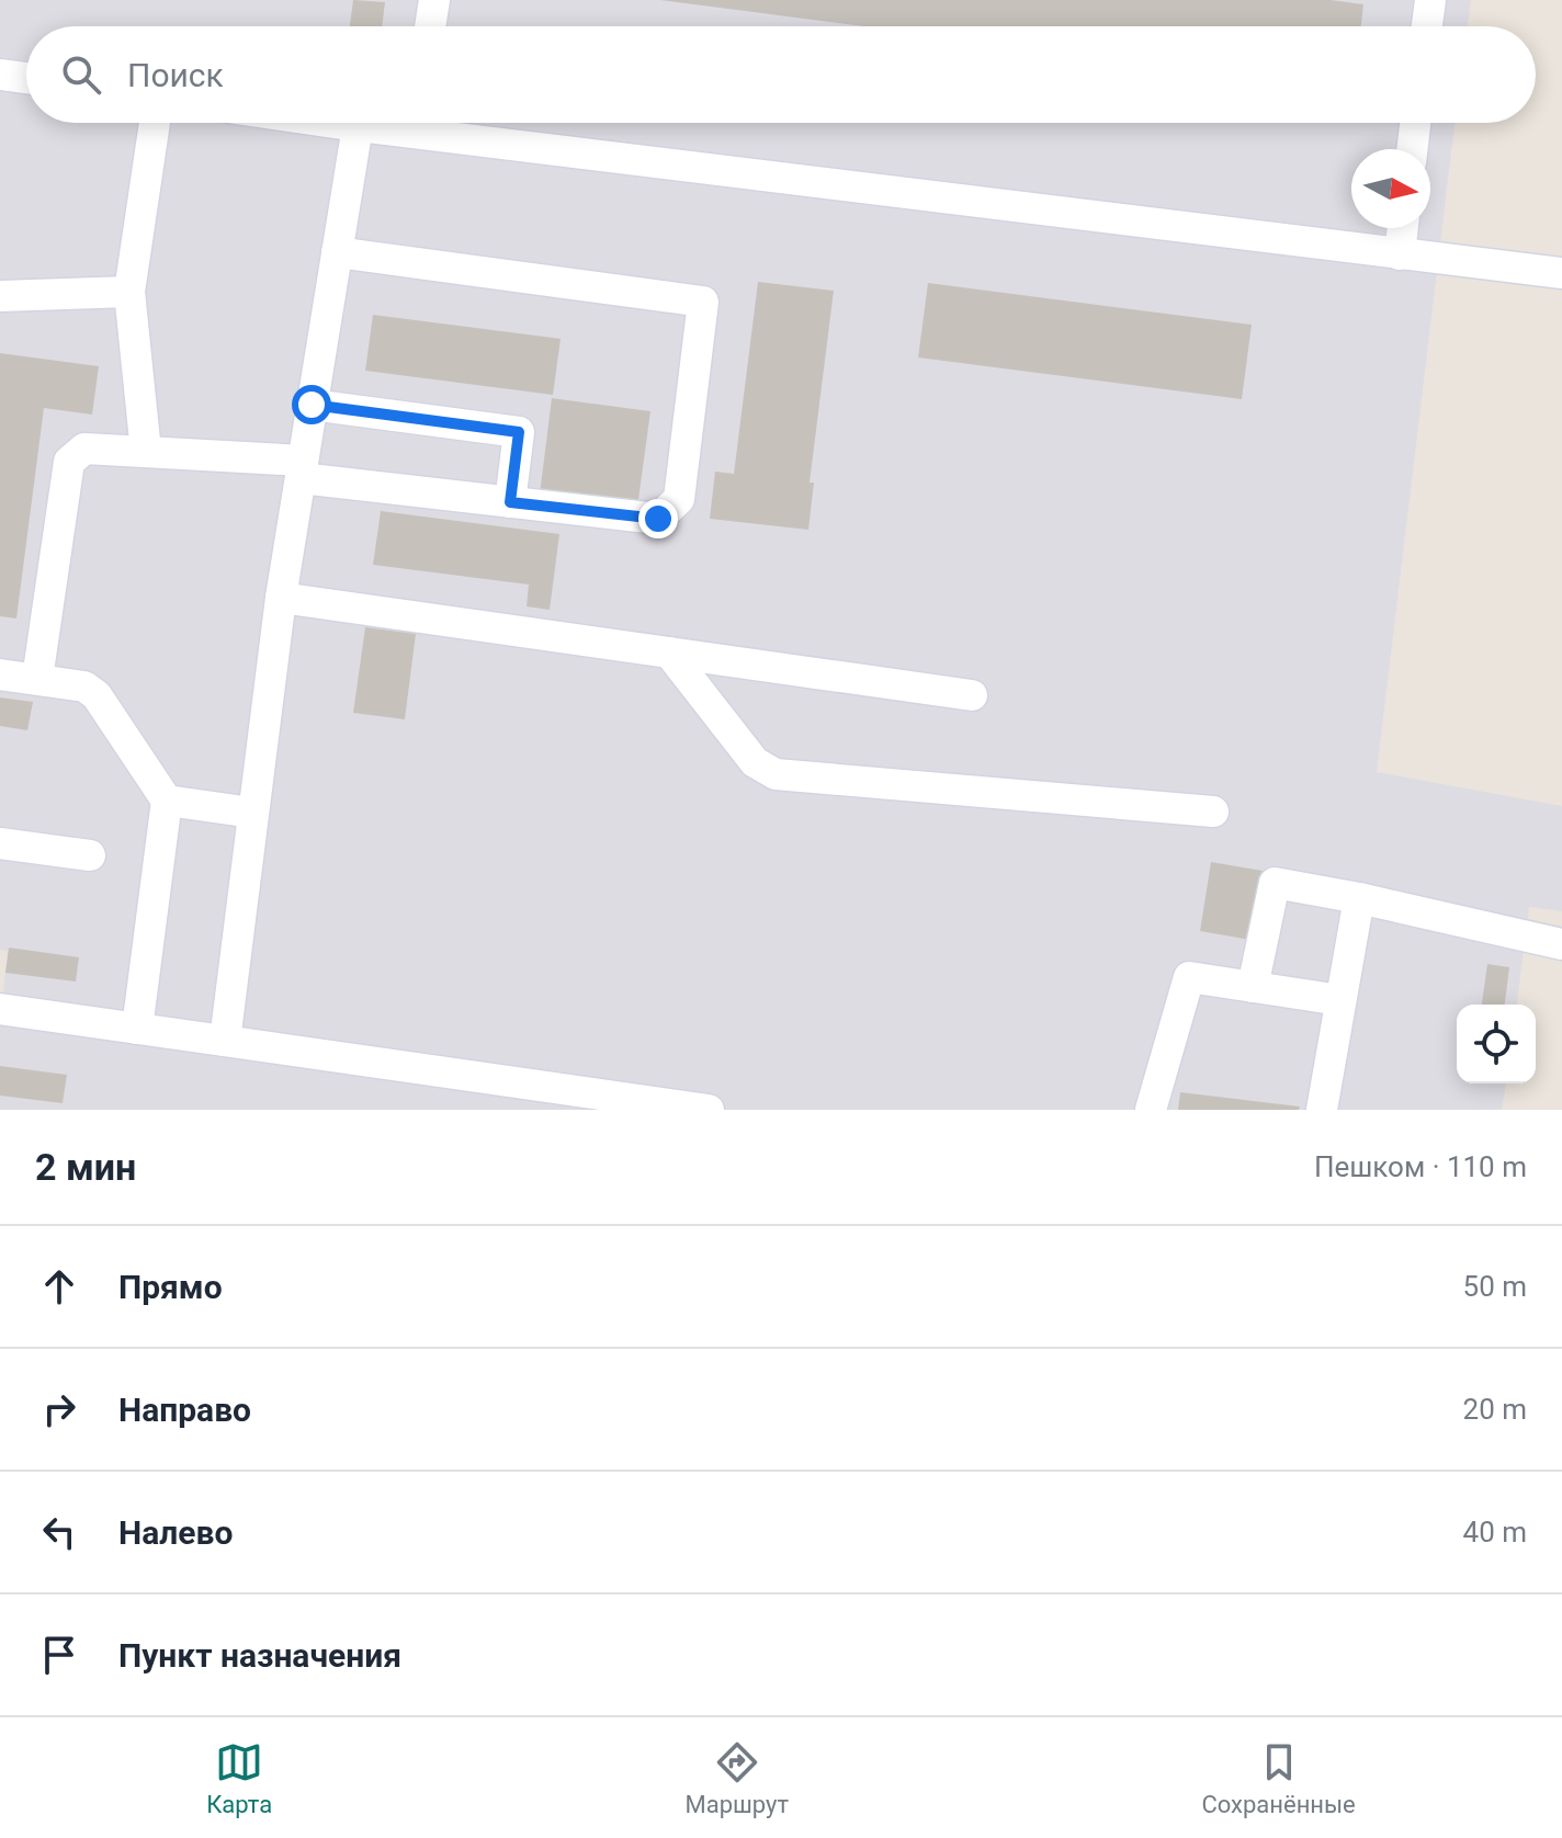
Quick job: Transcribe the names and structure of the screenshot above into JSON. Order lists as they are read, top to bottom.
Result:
{
  "north": "right",
  "page": {
    "search": "Поиск",
    "heading": ["2 мин", "Пешком · 110 m"],
    "list": [
      ["Прямо", "50 m"],
      ["Направо", "20 m"],
      ["Налево", "40 m"],
      "Пункт назначения"
    ],
    "nav": ["Карта", "Маршрут", "Сохранённые"]
  }
}
